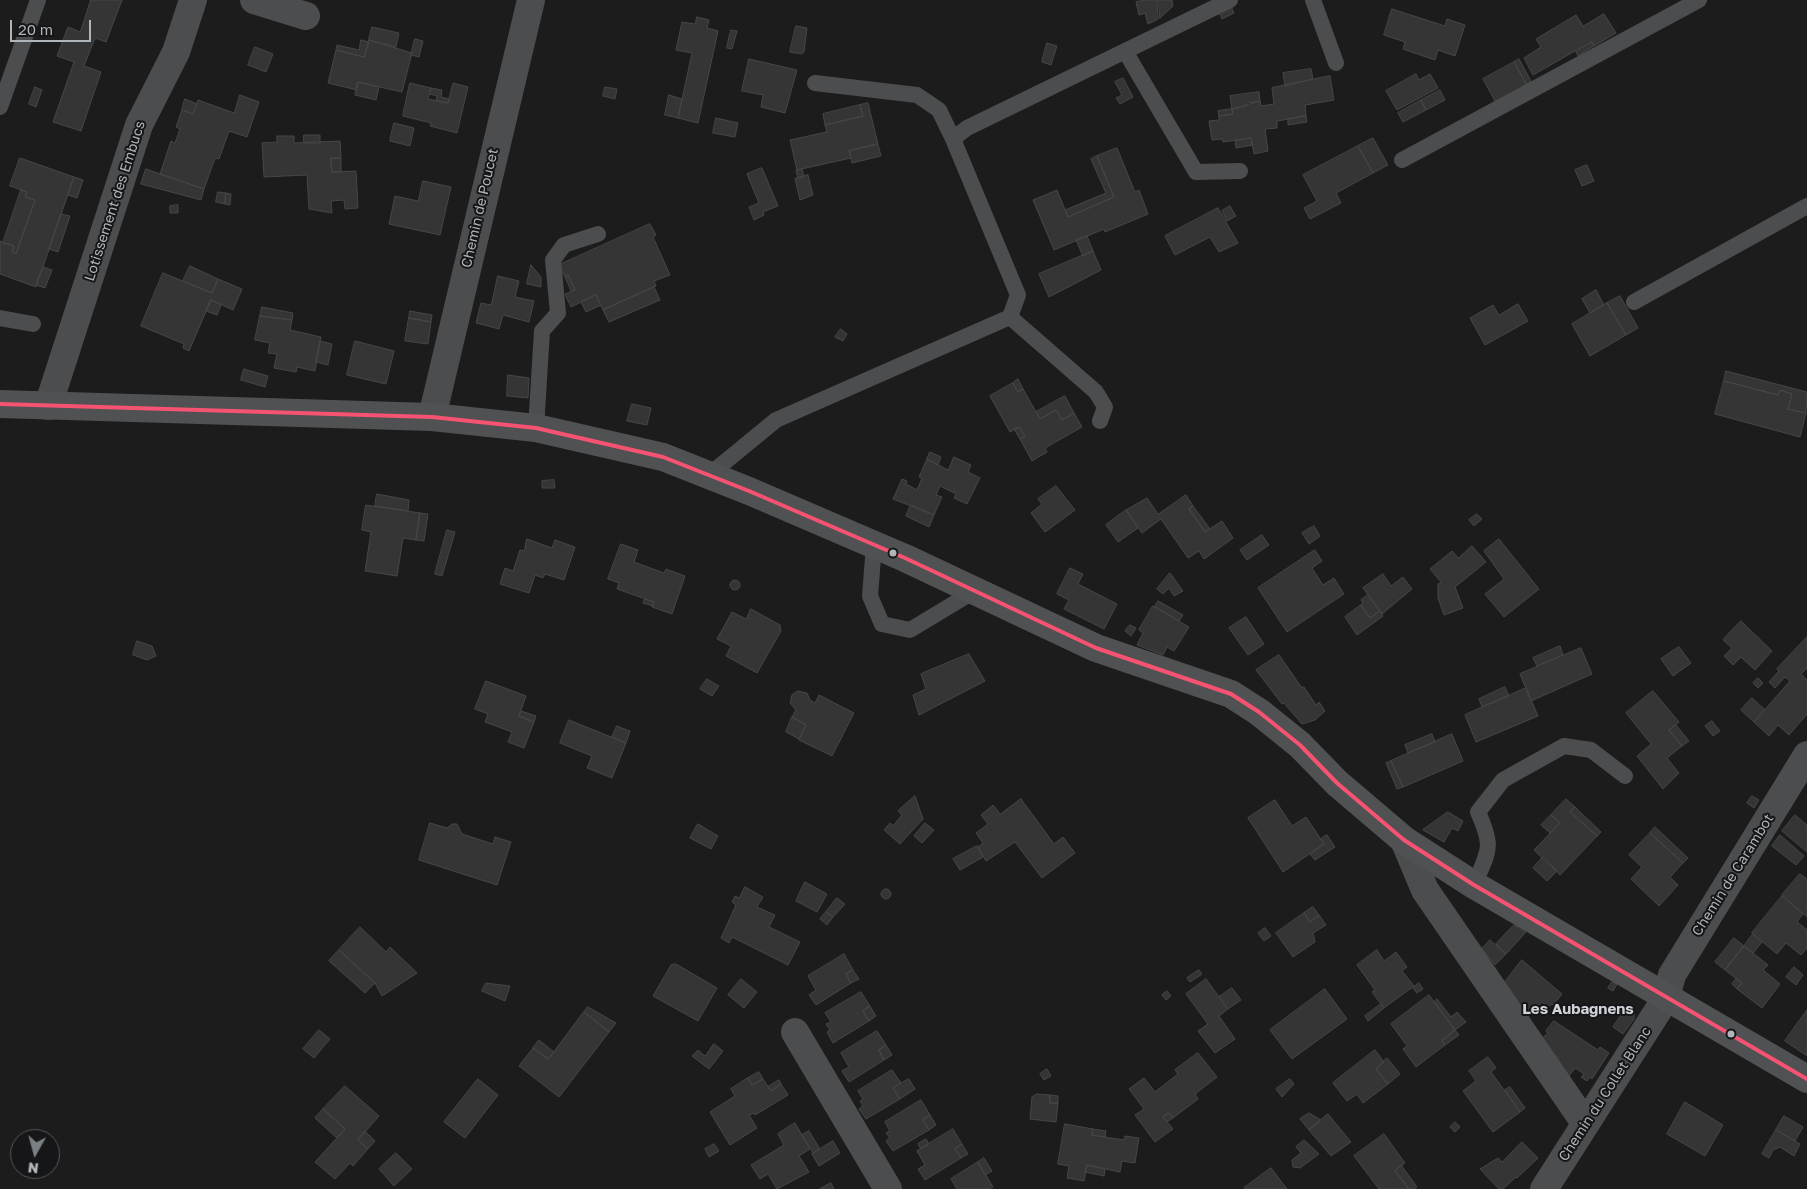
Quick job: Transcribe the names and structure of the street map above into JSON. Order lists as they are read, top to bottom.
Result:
{
  "streets": {
    "street": [
      "Lotissement des Embucs",
      "Chemin de Poucet",
      "Chemin de Carambot",
      "Chemin du Collet Blanc"
    ]
  },
  "crossings": [
    ["Chemin de Carambot", "Chemin du Collet Blanc"]
  ],
  "districts": ["Les Aubagnens"],
  "scale_bar": "20 m",
  "north": "bottom"
}
